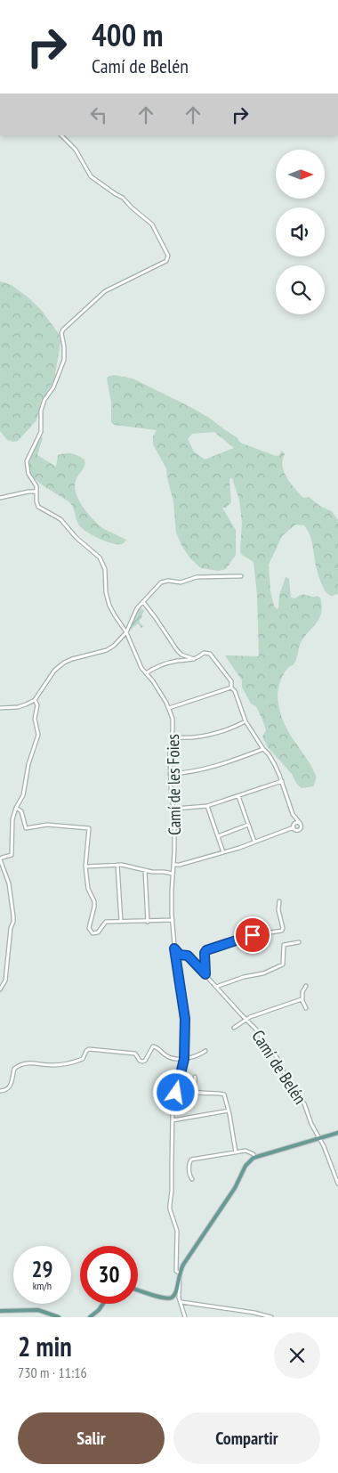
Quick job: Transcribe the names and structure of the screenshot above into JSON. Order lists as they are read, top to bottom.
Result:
{
  "streets": {
    "street": ["Camí de les Foies", "Camí de Belén"]
  },
  "crossings": [
    ["Camí de les Foies", "Camí de Belén"]
  ],
  "north": "right",
  "page": {
    "turn": ["400 m", "Camí de Belén"],
    "speed": "29 km/h",
    "limit": "30",
    "heading": ["2 min", "730 m · 11:16"],
    "buttons": ["Salir", "Compartir"]
  }
}
